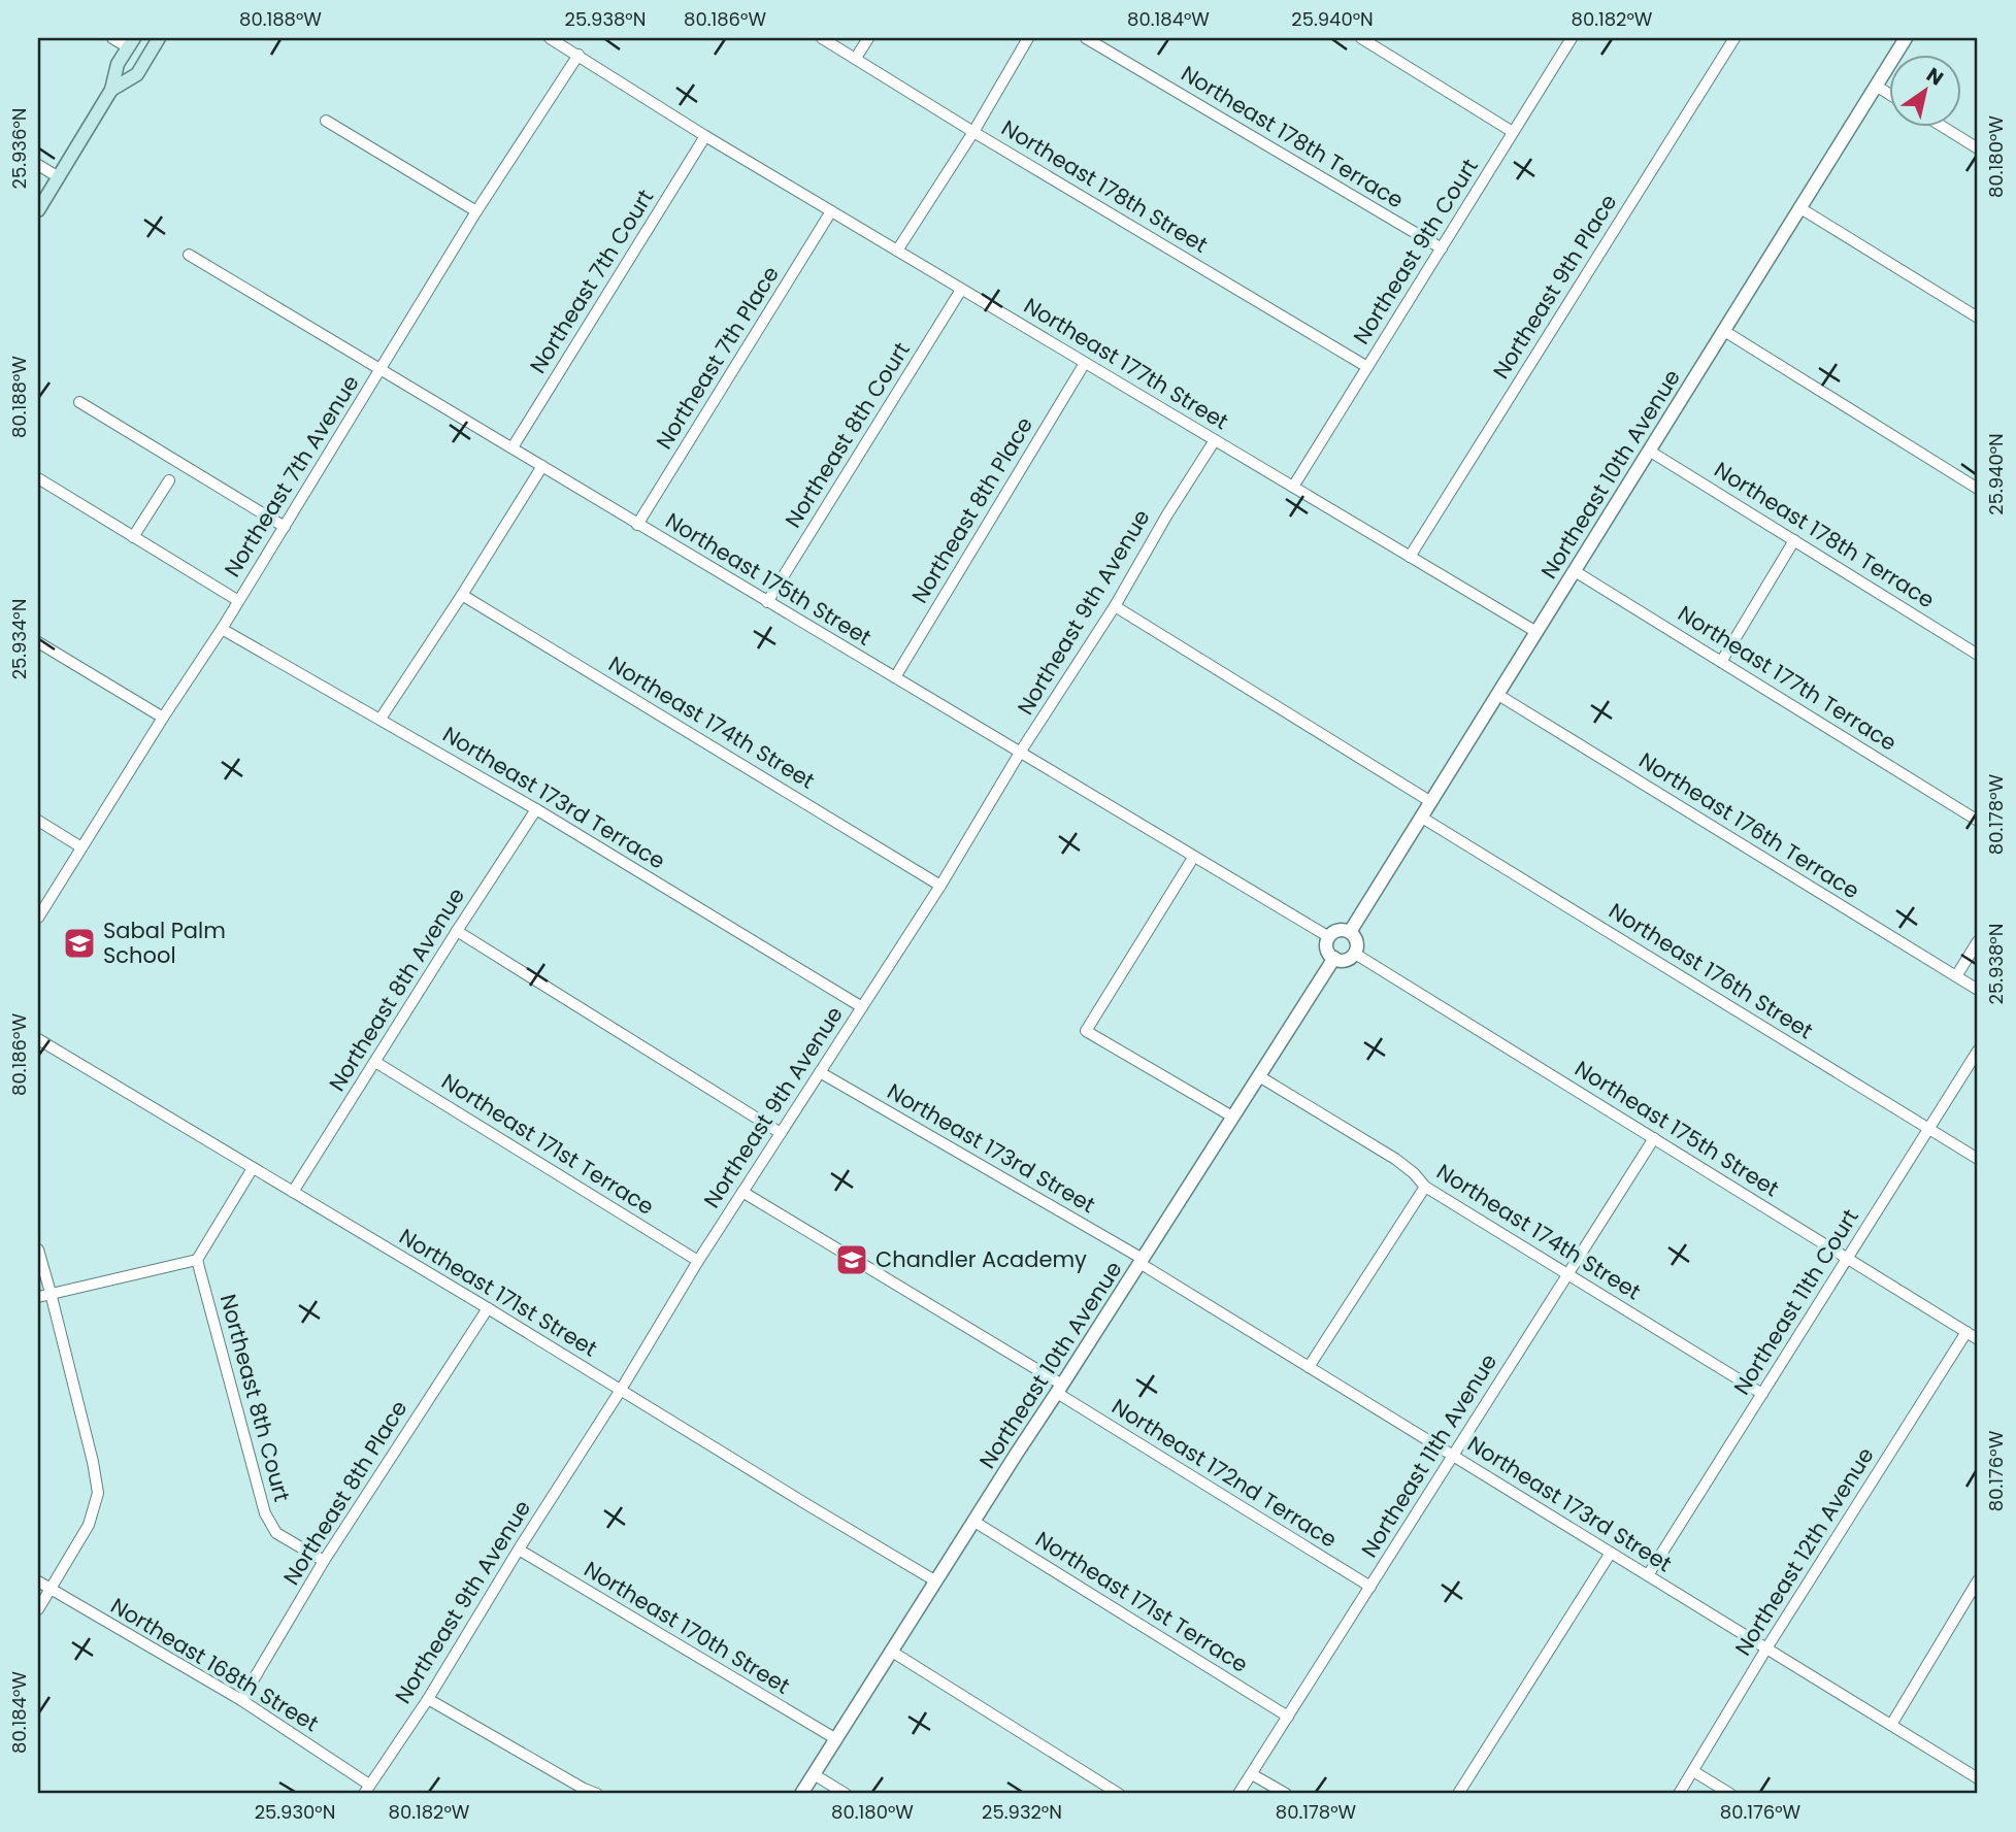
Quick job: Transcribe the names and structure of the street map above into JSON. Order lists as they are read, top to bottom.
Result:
{
  "streets": {
    "street": [
      "Northeast 178th Terrace",
      "Northeast 178th Street",
      "Northeast 9th Court",
      "Northeast 7th Court",
      "Northeast 9th Place",
      "Northeast 7th Place",
      "Northeast 177th Street",
      "Northeast 8th Court",
      "Northeast 10th Avenue",
      "Northeast 7th Avenue",
      "Northeast 8th Place",
      "Northeast 175th Street",
      "Northeast 9th Avenue",
      "Northeast 177th Terrace",
      "Northeast 174th Street",
      "Northeast 173rd Terrace",
      "Northeast 176th Terrace",
      "Northeast 176th Street",
      "Northeast 8th Avenue",
      "Northeast 171st Terrace",
      "Northeast 173rd Street",
      "Northeast 171st Street",
      "Northeast 11th Court",
      "Northeast 11th Avenue",
      "Northeast 172nd Terrace",
      "Northeast 12th Avenue",
      "Northeast 170th Street",
      "Northeast 168th Street"
    ]
  },
  "crossings": [
    ["Northeast 178th Terrace", "Northeast 9th Court"],
    ["Northeast 178th Terrace", "Northeast 10th Avenue"],
    ["Northeast 178th Street", "Northeast 9th Court"],
    ["Northeast 9th Court", "Northeast 177th Street"],
    ["Northeast 7th Court", "Northeast 177th Street"],
    ["Northeast 7th Court", "Northeast 175th Street"],
    ["Northeast 9th Place", "Northeast 177th Street"],
    ["Northeast 7th Place", "Northeast 177th Street"],
    ["Northeast 7th Place", "Northeast 175th Street"],
    ["Northeast 177th Street", "Northeast 8th Court"],
    ["Northeast 177th Street", "Northeast 10th Avenue"],
    ["Northeast 177th Street", "Northeast 7th Avenue"],
    ["Northeast 177th Street", "Northeast 8th Place"],
    ["Northeast 177th Street", "Northeast 9th Avenue"],
    ["Northeast 8th Court", "Northeast 8th Place"],
    ["Northeast 8th Court", "Northeast 175th Street"],
    ["Northeast 10th Avenue", "Northeast 175th Street"],
    ["Northeast 10th Avenue", "Northeast 177th Terrace"],
    ["Northeast 10th Avenue", "Northeast 174th Street"],
    ["Northeast 10th Avenue", "Northeast 176th Terrace"],
    ["Northeast 10th Avenue", "Northeast 176th Street"],
    ["Northeast 10th Avenue", "Northeast 171st Terrace"],
    ["Northeast 10th Avenue", "Northeast 173rd Street"],
    ["Northeast 10th Avenue", "Northeast 171st Street"],
    ["Northeast 10th Avenue", "Northeast 172nd Terrace"],
    ["Northeast 10th Avenue", "Northeast 170th Street"],
    ["Northeast 7th Avenue", "Northeast 175th Street"],
    ["Northeast 7th Avenue", "Northeast 173rd Terrace"],
    ["Northeast 8th Place", "Northeast 175th Street"],
    ["Northeast 8th Place", "Northeast 171st Street"],
    ["Northeast 8th Place", "Northeast 168th Street"],
    ["Northeast 175th Street", "Northeast 9th Avenue"],
    ["Northeast 175th Street", "Northeast 11th Court"],
    ["Northeast 175th Street", "Northeast 11th Avenue"],
    ["Northeast 175th Street", "Northeast 12th Avenue"],
    ["Northeast 9th Avenue", "Northeast 174th Street"],
    ["Northeast 9th Avenue", "Northeast 173rd Terrace"],
    ["Northeast 9th Avenue", "Northeast 171st Terrace"],
    ["Northeast 9th Avenue", "Northeast 173rd Street"],
    ["Northeast 9th Avenue", "Northeast 171st Street"],
    ["Northeast 9th Avenue", "Northeast 172nd Terrace"],
    ["Northeast 9th Avenue", "Northeast 170th Street"],
    ["Northeast 9th Avenue", "Northeast 168th Street"],
    ["Northeast 174th Street", "Northeast 11th Court"],
    ["Northeast 174th Street", "Northeast 11th Avenue"],
    ["Northeast 173rd Terrace", "Northeast 8th Avenue"],
    ["Northeast 176th Street", "Northeast 11th Court"],
    ["Northeast 8th Avenue", "Northeast 171st Terrace"],
    ["Northeast 8th Avenue", "Northeast 171st Street"],
    ["Northeast 171st Terrace", "Northeast 11th Avenue"],
    ["Northeast 173rd Street", "Northeast 11th Court"],
    ["Northeast 173rd Street", "Northeast 11th Avenue"],
    ["Northeast 173rd Street", "Northeast 12th Avenue"],
    ["Northeast 11th Avenue", "Northeast 172nd Terrace"]
  ],
  "places": {
    "school or university": ["Sabal Palm School", "Chandler Academy"]
  },
  "north": "top right",
  "coordinates": [
    "80.188°W",
    "25.938°N",
    "80.186°W",
    "80.184°W",
    "25.940°N",
    "80.182°W",
    "25.936°N",
    "80.180°W",
    "25.934°N",
    "80.178°W",
    "80.176°W",
    "25.930°N",
    "25.932°N"
  ]
}
